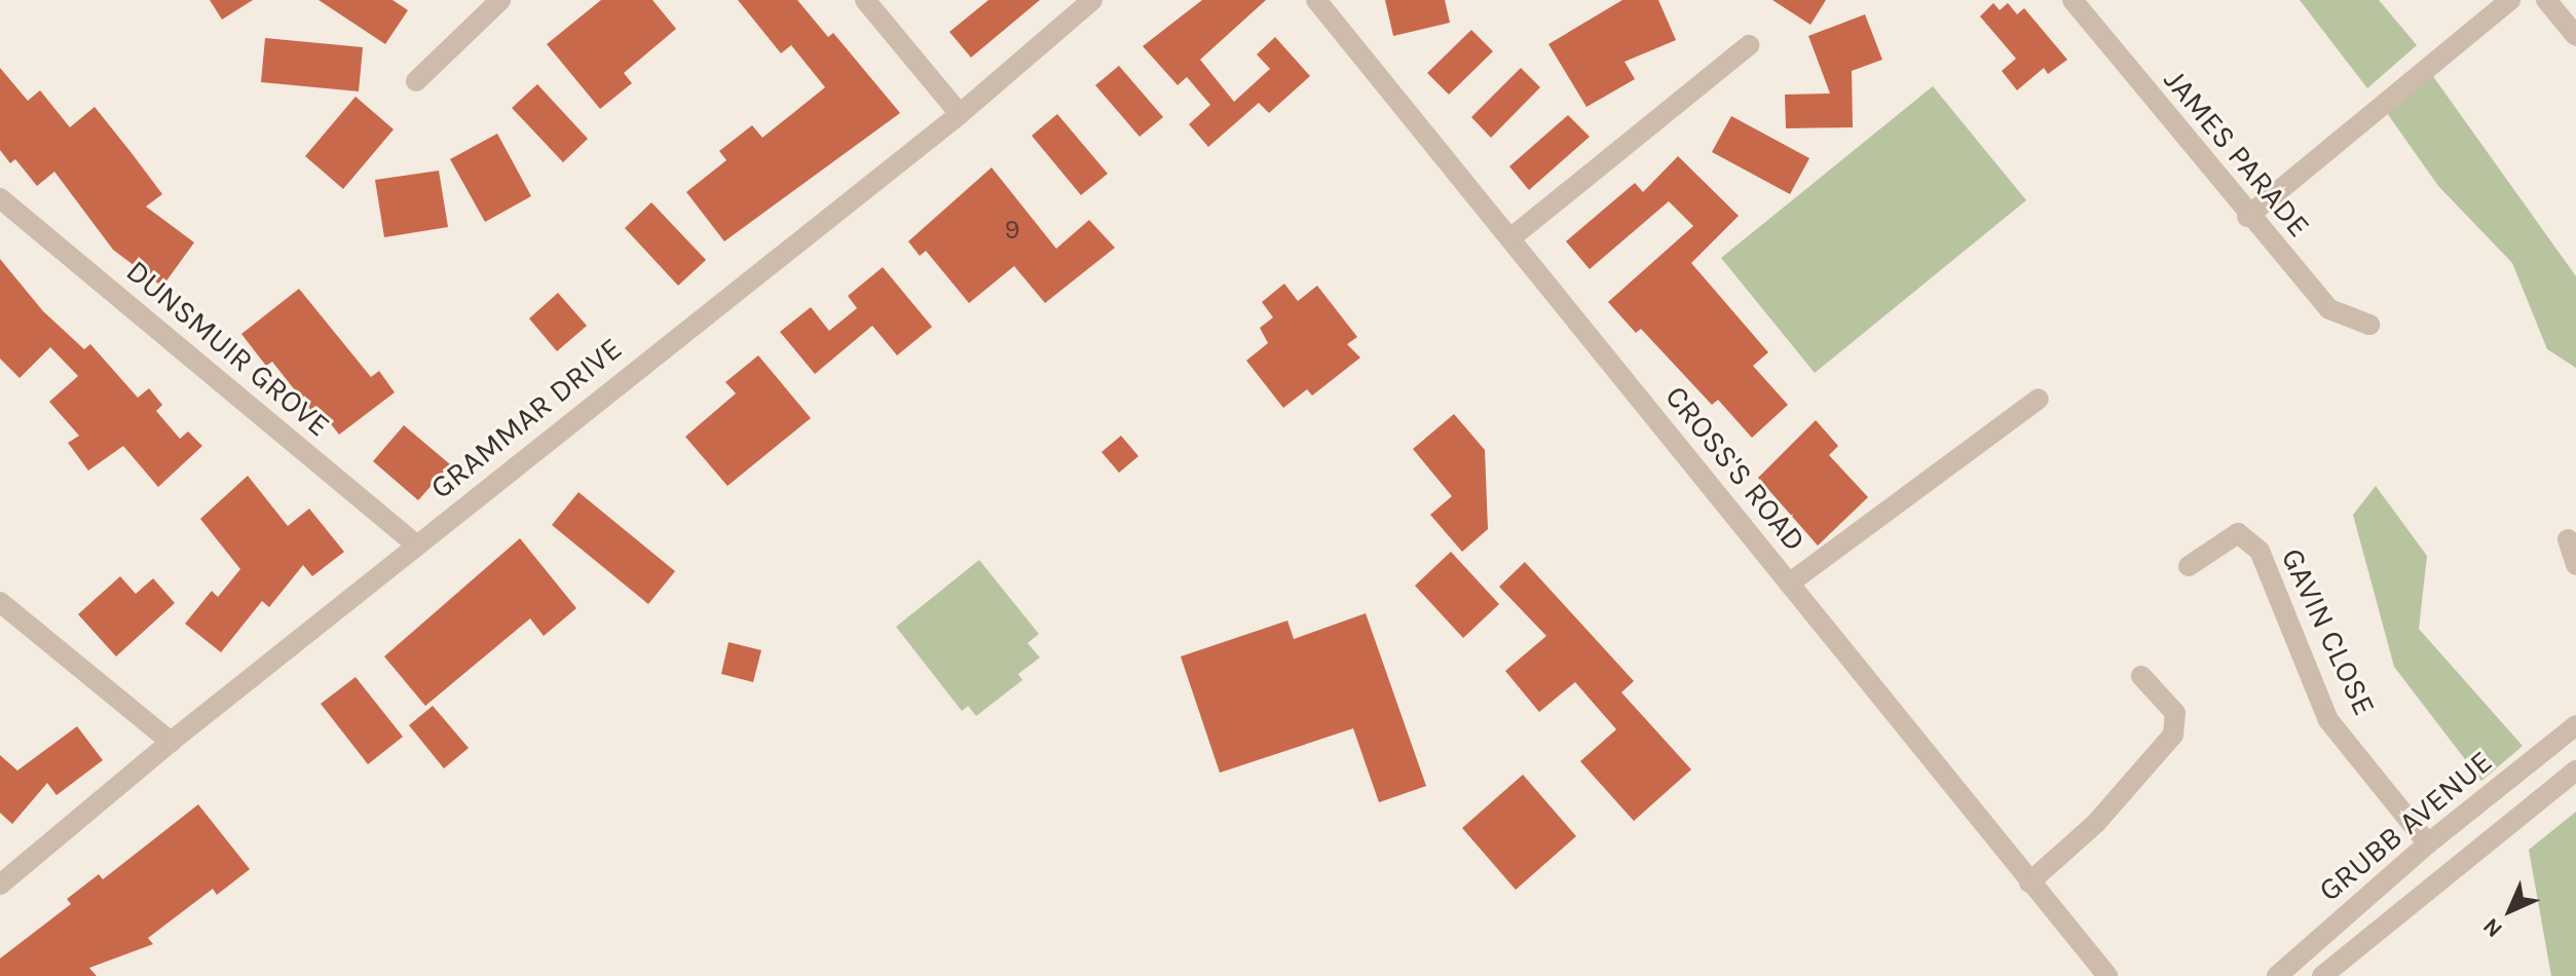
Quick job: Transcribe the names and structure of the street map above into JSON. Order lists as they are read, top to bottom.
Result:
{
  "streets": {
    "street": [
      "JAMES PARADE",
      "DUNSMUIR GROVE",
      "GRAMMAR DRIVE",
      "CROSS'S ROAD",
      "GAVIN CLOSE",
      "GRUBB AVENUE"
    ]
  },
  "crossings": [
    ["DUNSMUIR GROVE", "GRAMMAR DRIVE"],
    ["GAVIN CLOSE", "GRUBB AVENUE"]
  ],
  "house_numbers": ["9"],
  "north": "bottom left"
}
